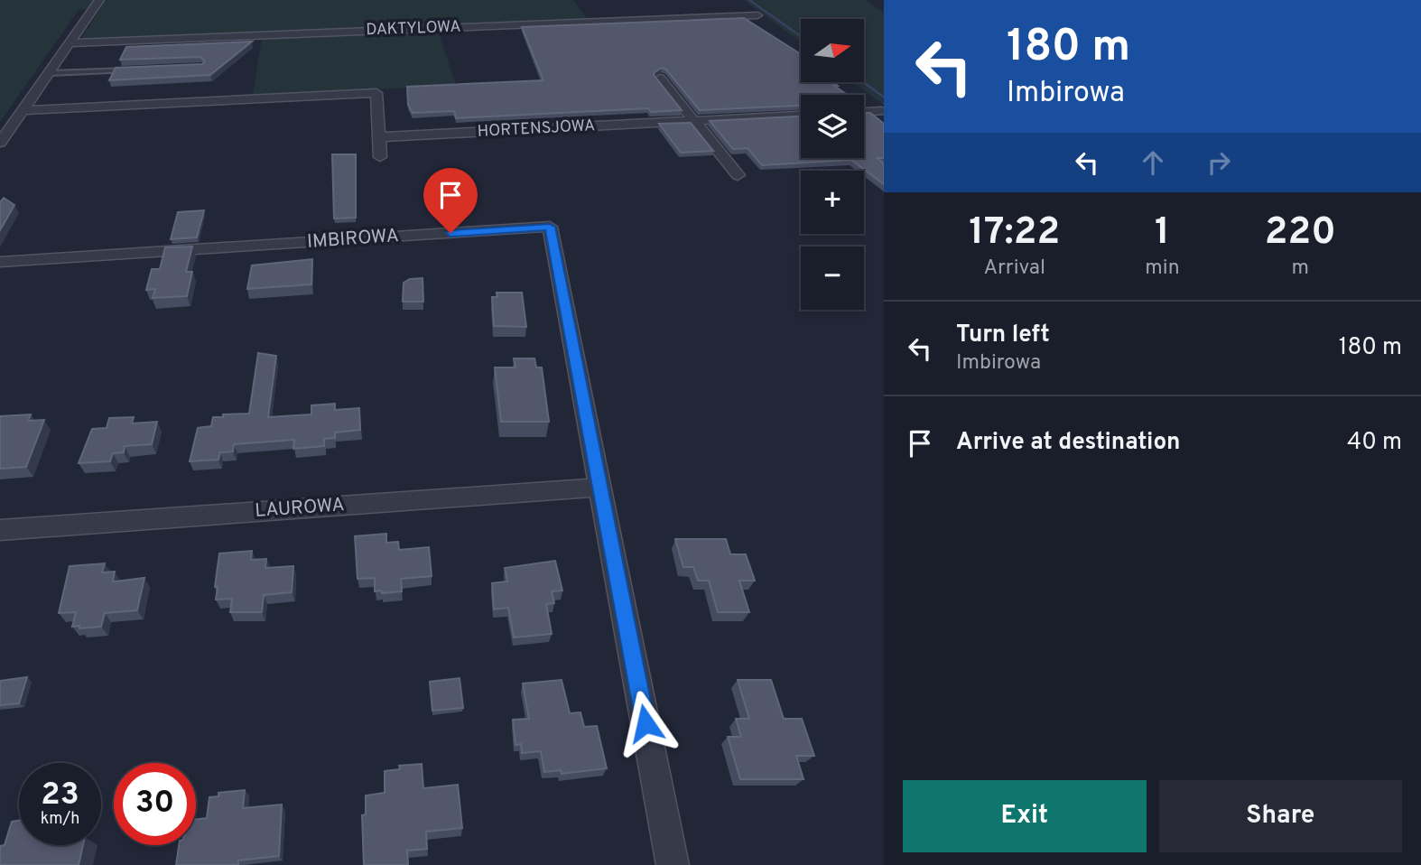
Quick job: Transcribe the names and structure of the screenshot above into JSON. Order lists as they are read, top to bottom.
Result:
{
  "streets": {
    "street": [
      "DAKTYLOWA",
      "HORTENSJOWA",
      "IMBIROWA",
      "LAUROWA"
    ]
  },
  "crossings": [
    ["IMBIROWA", "LAUROWA"]
  ],
  "north": "right",
  "page": {
    "turn": ["180 m", "Imbirowa"],
    "map_buttons": ["+", "−"],
    "eta": [
      "17:22",
      "Arrival",
      "1",
      "min",
      "220",
      "m"
    ],
    "list": [
      {
        "name": "Turn left",
        "note": "Imbirowa",
        "value": "180 m"
      },
      {
        "name": "Arrive at destination",
        "value": "40 m"
      }
    ],
    "speed": "23 km/h",
    "limit": "30",
    "buttons": ["Exit", "Share"]
  }
}
